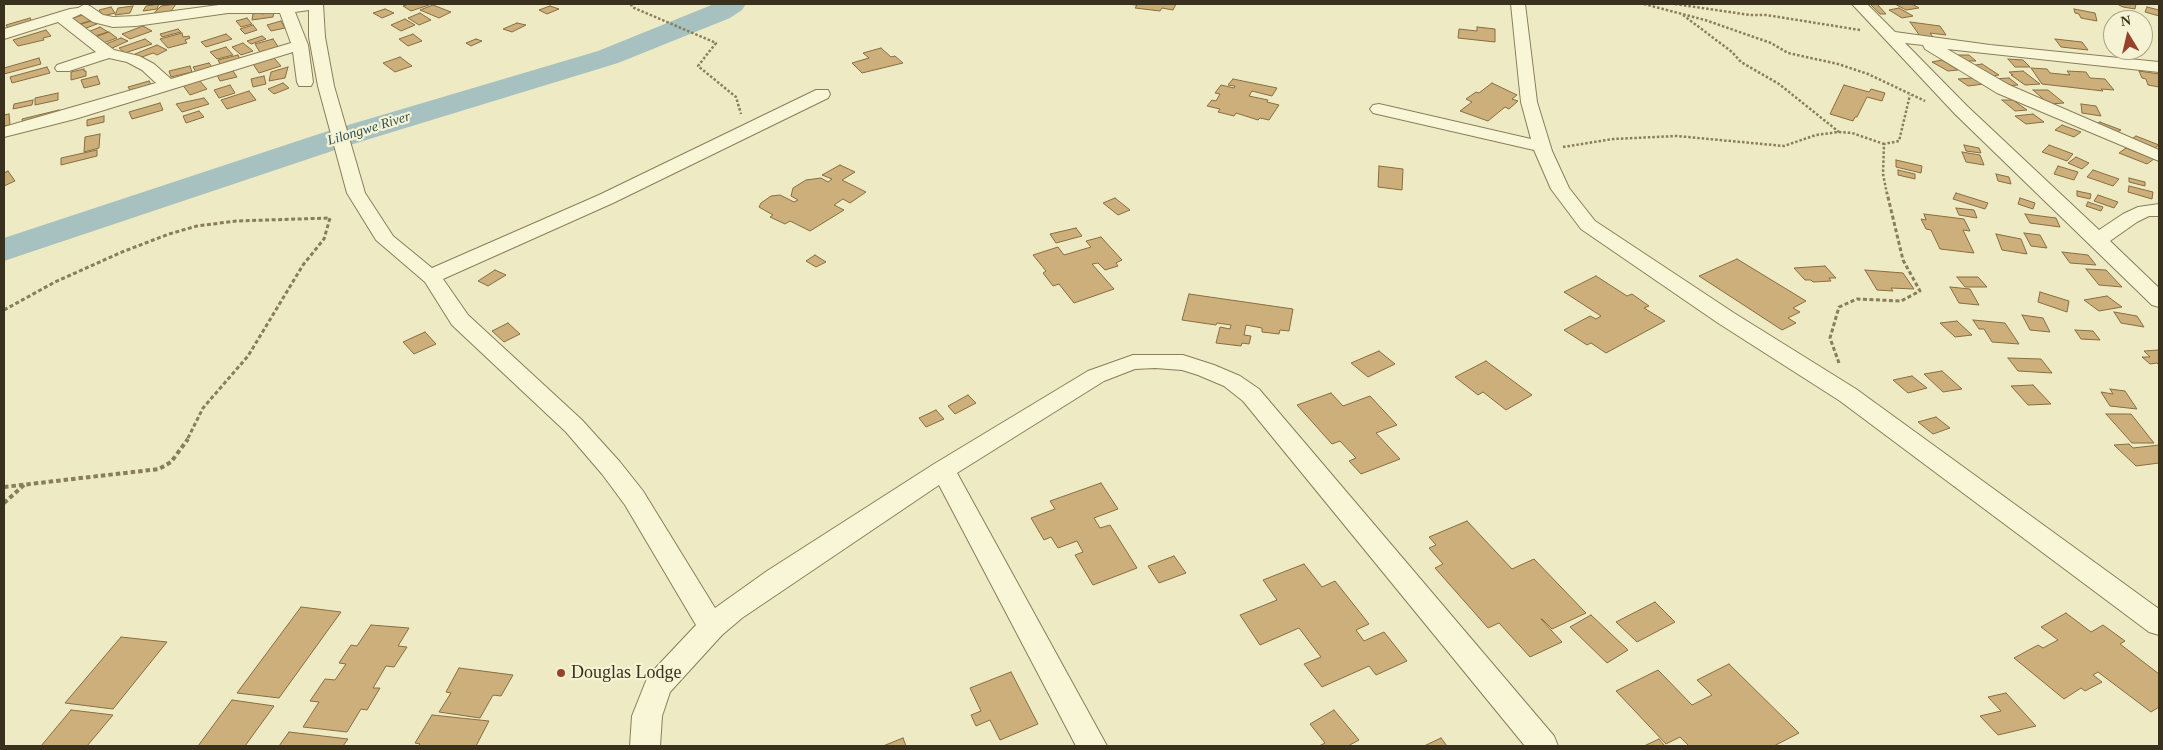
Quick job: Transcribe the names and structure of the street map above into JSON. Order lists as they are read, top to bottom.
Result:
{
  "water": ["Lilongwe River"],
  "places": ["Douglas Lodge"],
  "north": "top"
}
